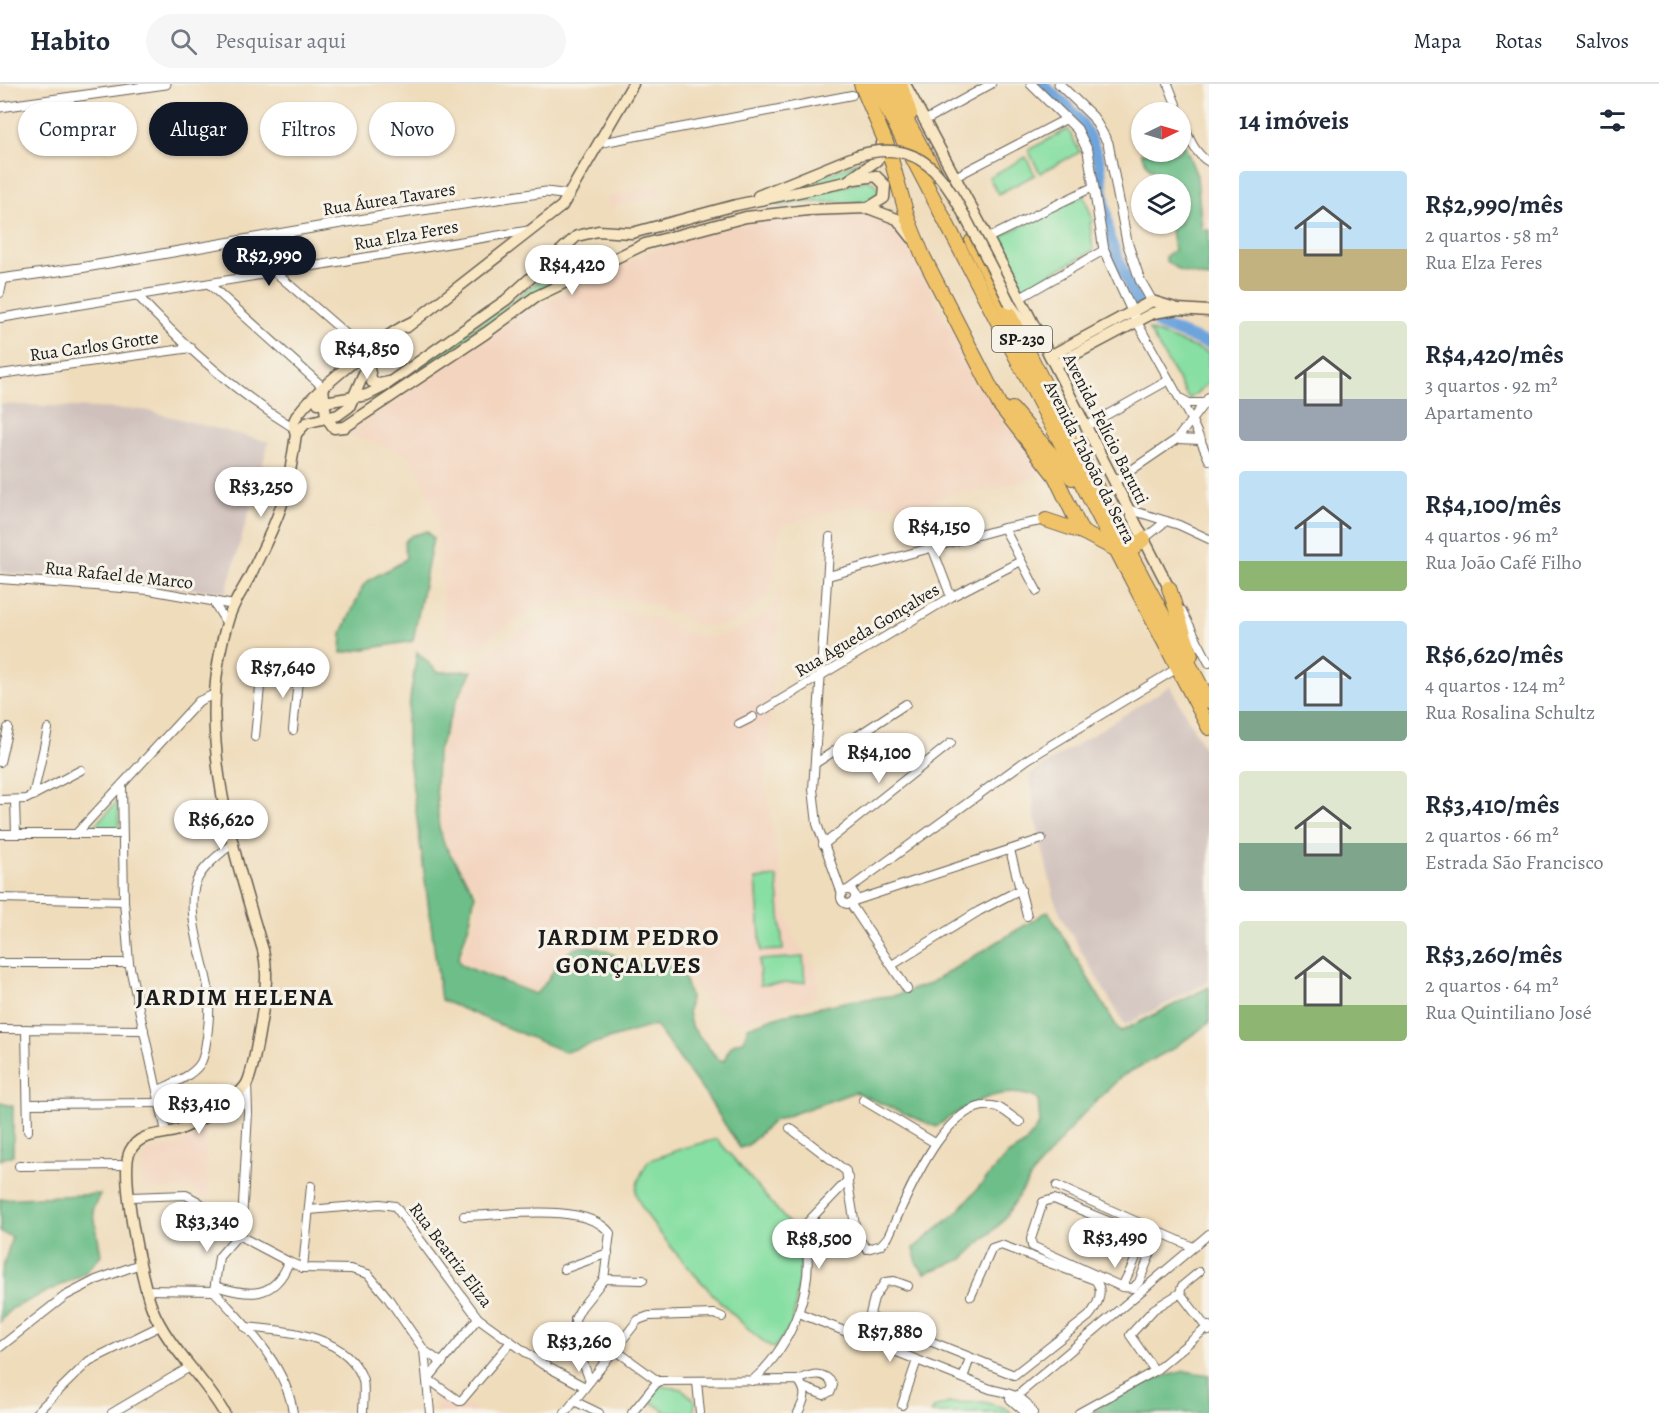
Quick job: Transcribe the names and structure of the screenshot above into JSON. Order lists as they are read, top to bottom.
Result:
{
  "streets": {
    "highway": ["SP-230", "Avenida Taboão da Serra"],
    "main road": ["Avenida Felício Barutti"],
    "street": [
      "Rua Áurea Tavares",
      "Rua Elza Feres",
      "Rua Carlos Grotte",
      "Rua Rafael de Marco",
      "Rua Agueda Gonçalves",
      "Rua Beatriz Eliza"
    ]
  },
  "districts": ["JARDIM PEDRO GONÇALVES", "JARDIM HELENA"],
  "north": "right",
  "page": {
    "header": "Habito",
    "search": "Pesquisar aqui",
    "nav": ["Mapa", "Rotas", "Salvos"],
    "heading": "14 imóveis",
    "chip": [
      "Comprar",
      "Alugar",
      "Filtros",
      "Novo"
    ],
    "list": [
      {
        "name": "R$2,990/mês",
        "note": "2 quartos · 58 m² · Rua Elza Feres"
      },
      {
        "name": "R$4,420/mês",
        "note": "3 quartos · 92 m² · Apartamento"
      },
      {
        "name": "R$4,100/mês",
        "note": "4 quartos · 96 m² · Rua João Café Filho"
      },
      {
        "name": "R$6,620/mês",
        "note": "4 quartos · 124 m² · Rua Rosalina Schultz"
      },
      {
        "name": "R$3,410/mês",
        "note": "2 quartos · 66 m² · Estrada São Francisco"
      },
      {
        "name": "R$3,260/mês",
        "note": "2 quartos · 64 m² · Rua Quintiliano José"
      }
    ],
    "price": [
      "R$2,990",
      "R$4,420",
      "R$4,850",
      "R$3,250",
      "R$4,150",
      "R$7,640",
      "R$4,100",
      "R$6,620",
      "R$3,410",
      "R$3,340",
      "R$3,490",
      "R$8,500",
      "R$7,880",
      "R$3,260"
    ]
  }
}
